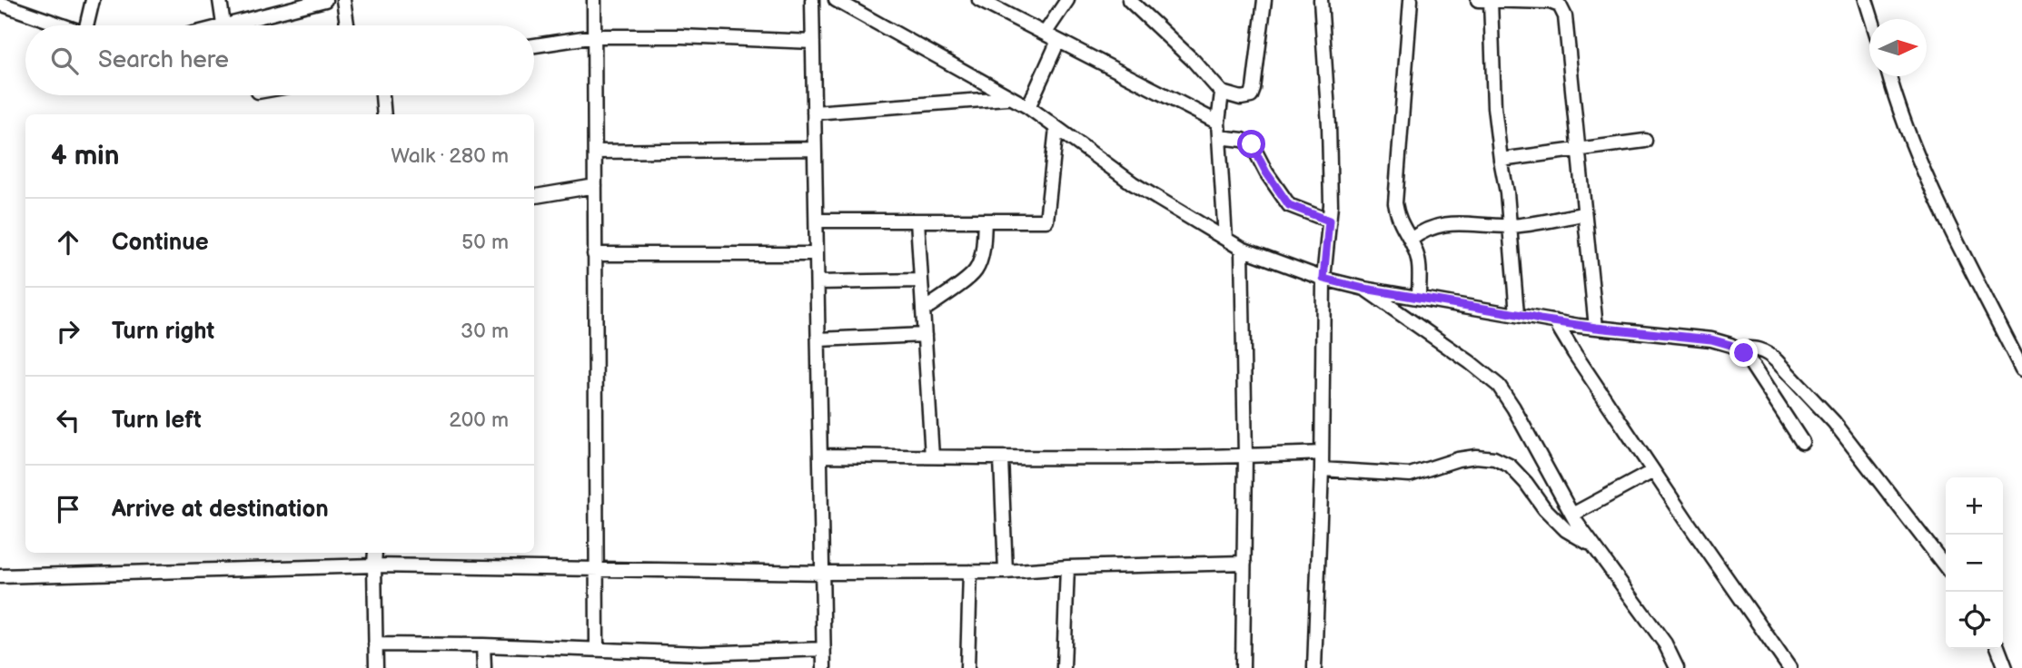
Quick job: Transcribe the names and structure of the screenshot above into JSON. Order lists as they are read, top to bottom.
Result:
{
  "north": "right",
  "page": {
    "search": "Search here",
    "heading": ["4 min", "Walk · 280 m"],
    "list": [
      ["Continue", "50 m"],
      ["Turn right", "30 m"],
      ["Turn left", "200 m"],
      "Arrive at destination"
    ],
    "map_buttons": ["+", "−"]
  }
}
